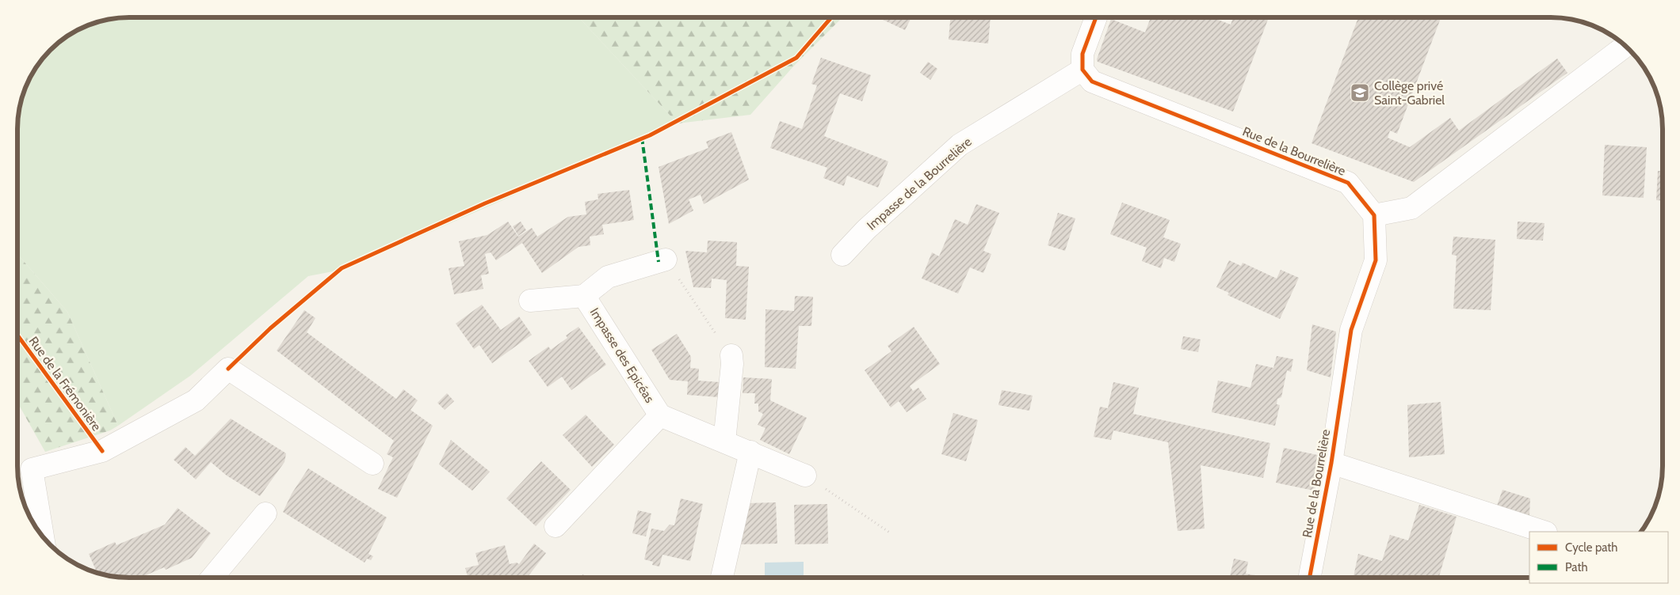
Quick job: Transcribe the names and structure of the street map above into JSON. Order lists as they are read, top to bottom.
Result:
{
  "streets": {
    "street": ["Rue de la Bourrelière", "Impasse de la Bourrelière", "Impasse des Epicéas"],
    "cycle path": ["Rue de la Frémonière"]
  },
  "crossings": [
    ["Rue de la Bourrelière", "Impasse de la Bourrelière"]
  ],
  "places": {
    "school or university": ["Collège privé Saint-Gabriel"]
  },
  "legend": ["Cycle path", "Path"]
}
